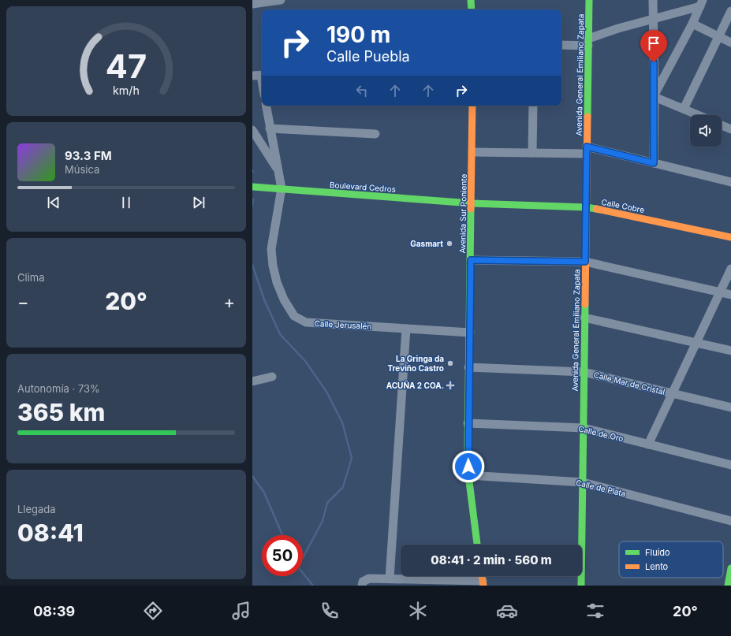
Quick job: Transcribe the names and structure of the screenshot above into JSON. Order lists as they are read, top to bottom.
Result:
{
  "streets": {
    "street": [
      "Avenida General Emiliano Zapata",
      "Boulevard Cedros",
      "Calle Cobre",
      "Avenida Sur Poniente",
      "Calle Jerusalén",
      "Calle Mar de Cristal",
      "Calle de Oro",
      "Calle de Plata"
    ]
  },
  "crossings": [
    ["Avenida General Emiliano Zapata", "Calle Cobre"],
    ["Avenida General Emiliano Zapata", "Calle Mar de Cristal"],
    ["Avenida General Emiliano Zapata", "Calle de Oro"],
    ["Avenida General Emiliano Zapata", "Calle de Plata"],
    ["Boulevard Cedros", "Calle Cobre"],
    ["Boulevard Cedros", "Avenida Sur Poniente"],
    ["Boulevard Cedros", "Calle Jerusalén"],
    ["Calle Cobre", "Avenida Sur Poniente"],
    ["Avenida Sur Poniente", "Calle Jerusalén"],
    ["Avenida Sur Poniente", "Calle Mar de Cristal"],
    ["Avenida Sur Poniente", "Calle de Oro"],
    ["Avenida Sur Poniente", "Calle de Plata"]
  ],
  "places": {
    "other": ["Gasmart", "La Gringa da Treviño Castro"],
    "health": ["ACUÑA 2 COA."]
  },
  "legend": ["Fluido", "Lento"],
  "page": {
    "turn": ["190 m", "Calle Puebla"],
    "song": ["93.3 FM", "Música"],
    "tile": [
      "Clima",
      ["Autonomía · 73%", "365 km"],
      ["Llegada", "08:41"]
    ],
    "heat": ["−", "20°", "+"],
    "limit": "50",
    "trip": "08:41 · 2 min · 560 m",
    "tabs": ["08:39", "20°"],
    "gauge": ["47", "km/h"]
  }
}
